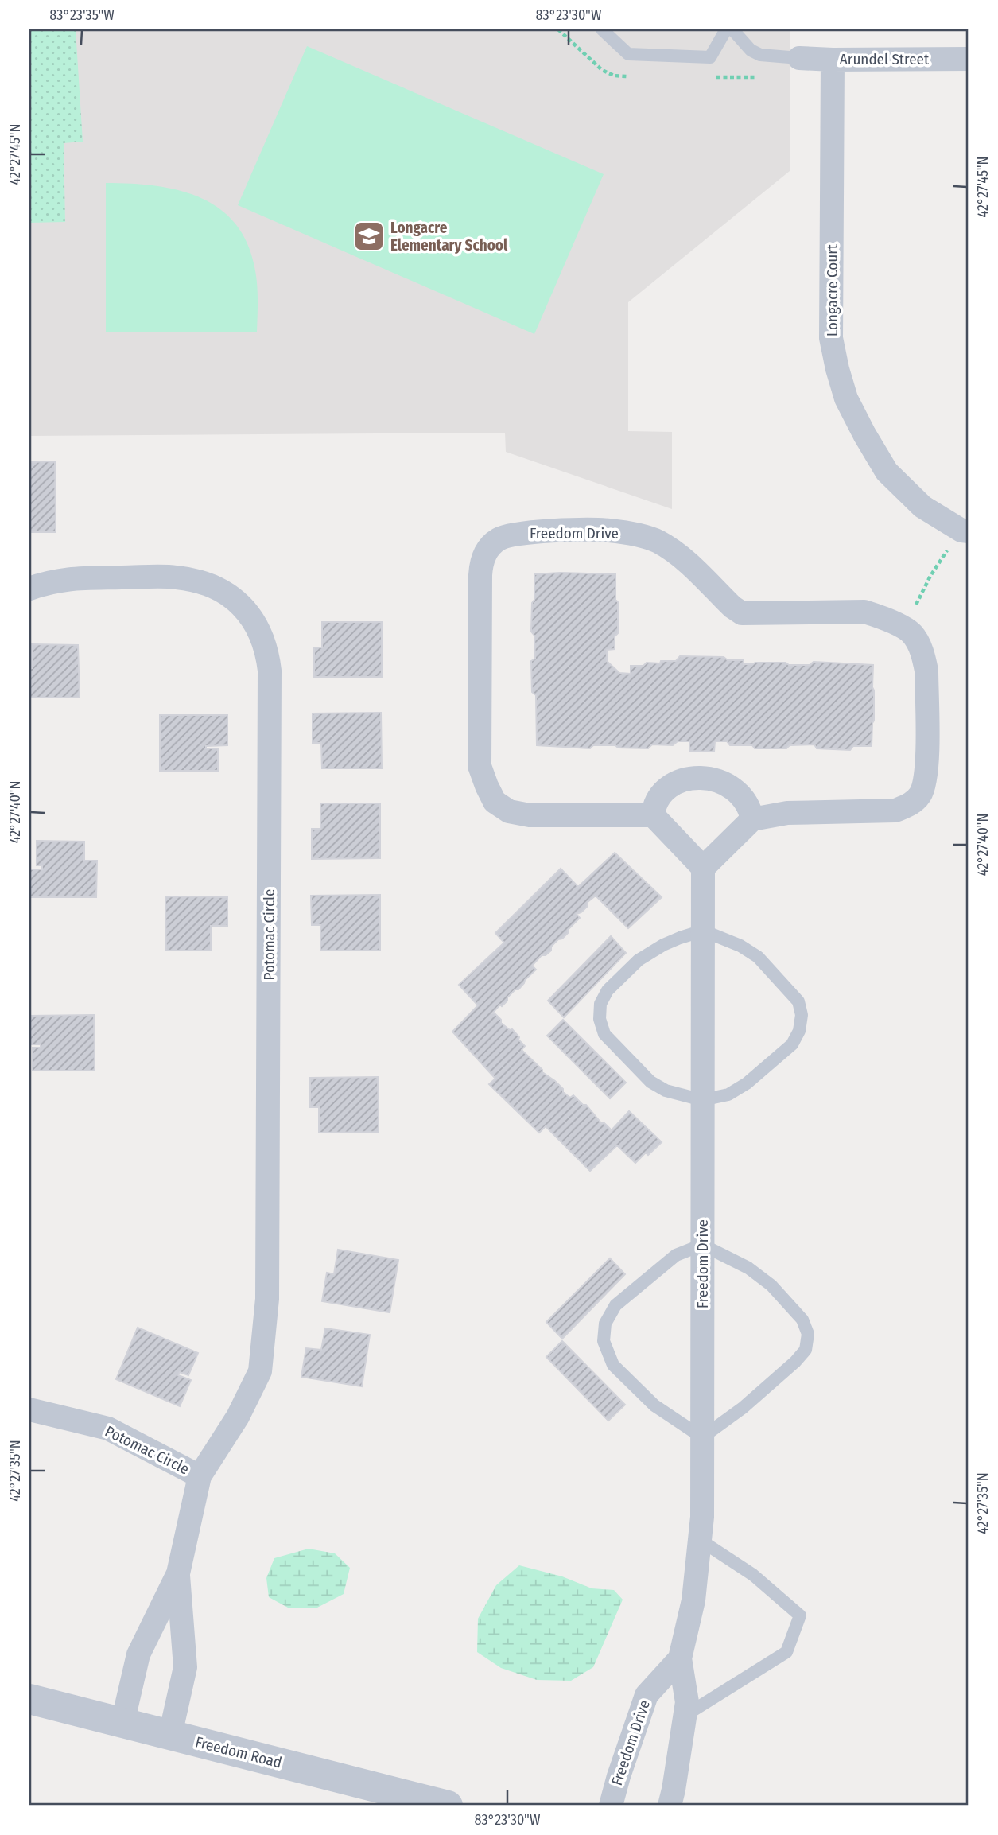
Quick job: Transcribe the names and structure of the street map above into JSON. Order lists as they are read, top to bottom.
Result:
{
  "streets": {
    "street": [
      "Arundel Street",
      "Longacre Court",
      "Freedom Drive",
      "Potomac Circle",
      "Freedom Road"
    ]
  },
  "crossings": [
    ["Arundel Street", "Longacre Court"],
    ["Potomac Circle", "Freedom Road"]
  ],
  "places": {
    "school or university": ["Longacre Elementary School"]
  },
  "coordinates": [
    "83°23'35\"W",
    "83°23'30\"W",
    "42°27'45\"N",
    "42°27'40\"N",
    "42°27'35\"N"
  ]
}
